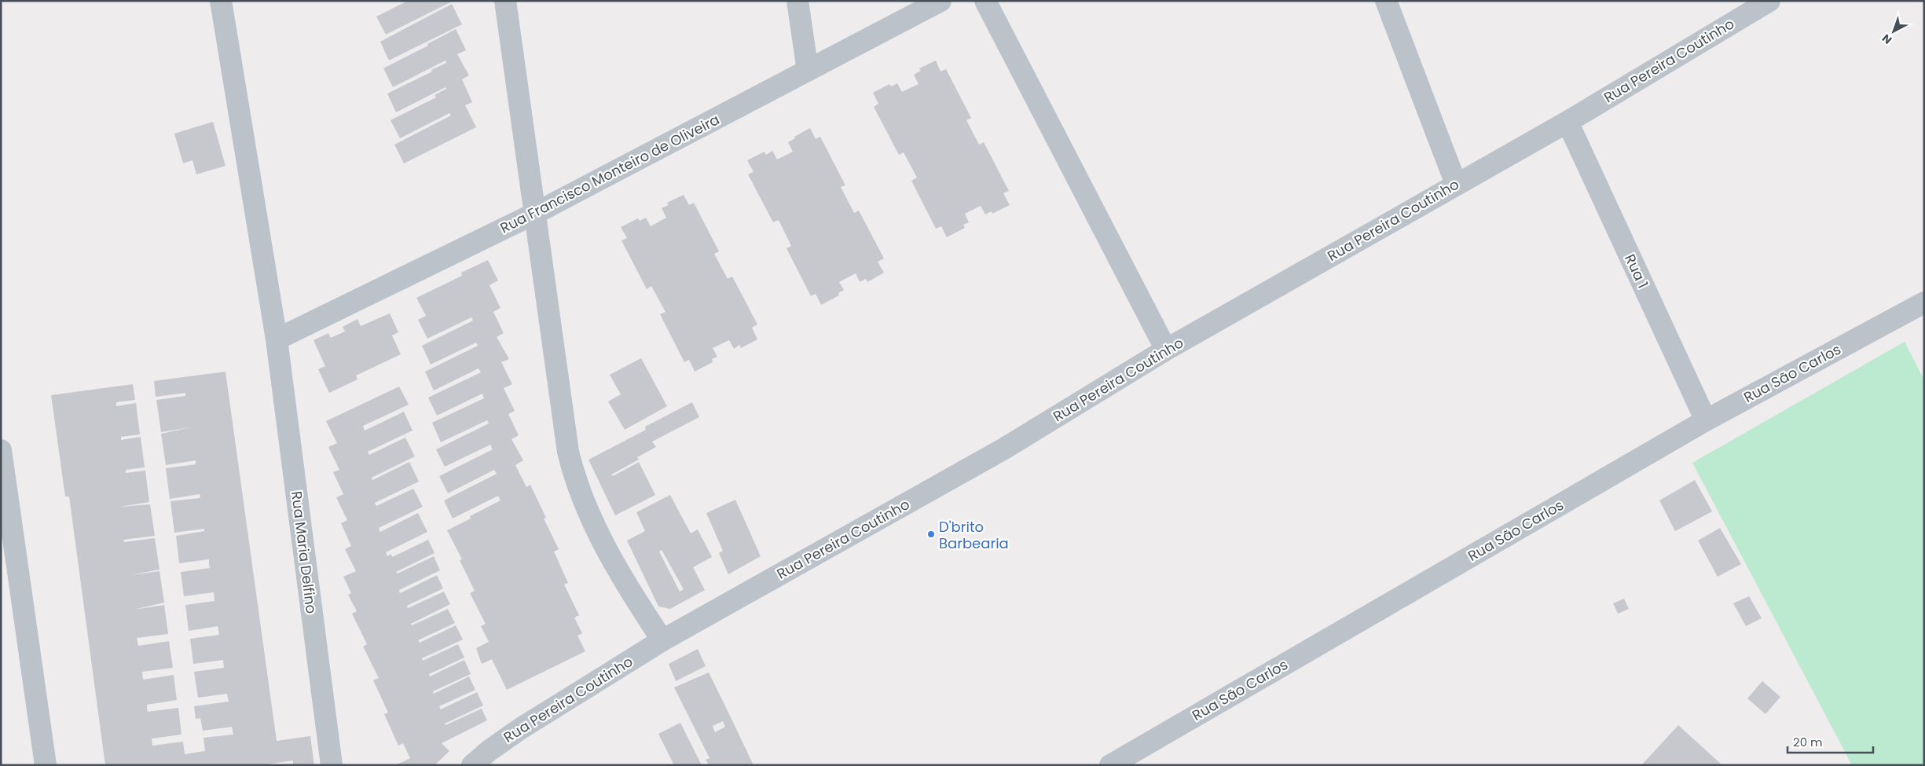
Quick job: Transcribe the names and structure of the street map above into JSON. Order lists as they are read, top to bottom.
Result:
{
  "streets": {
    "street": [
      "Rua Pereira Coutinho",
      "Rua Francisco Monteiro de Oliveira",
      "Rua 1",
      "Rua São Carlos",
      "Rua Maria Delfino"
    ]
  },
  "crossings": [
    ["Rua Pereira Coutinho", "Rua 1"],
    ["Rua Francisco Monteiro de Oliveira", "Rua Maria Delfino"],
    ["Rua 1", "Rua São Carlos"]
  ],
  "places": ["D'brito Barbearia"],
  "scale_bar": "20 m",
  "north": "bottom left"
}
